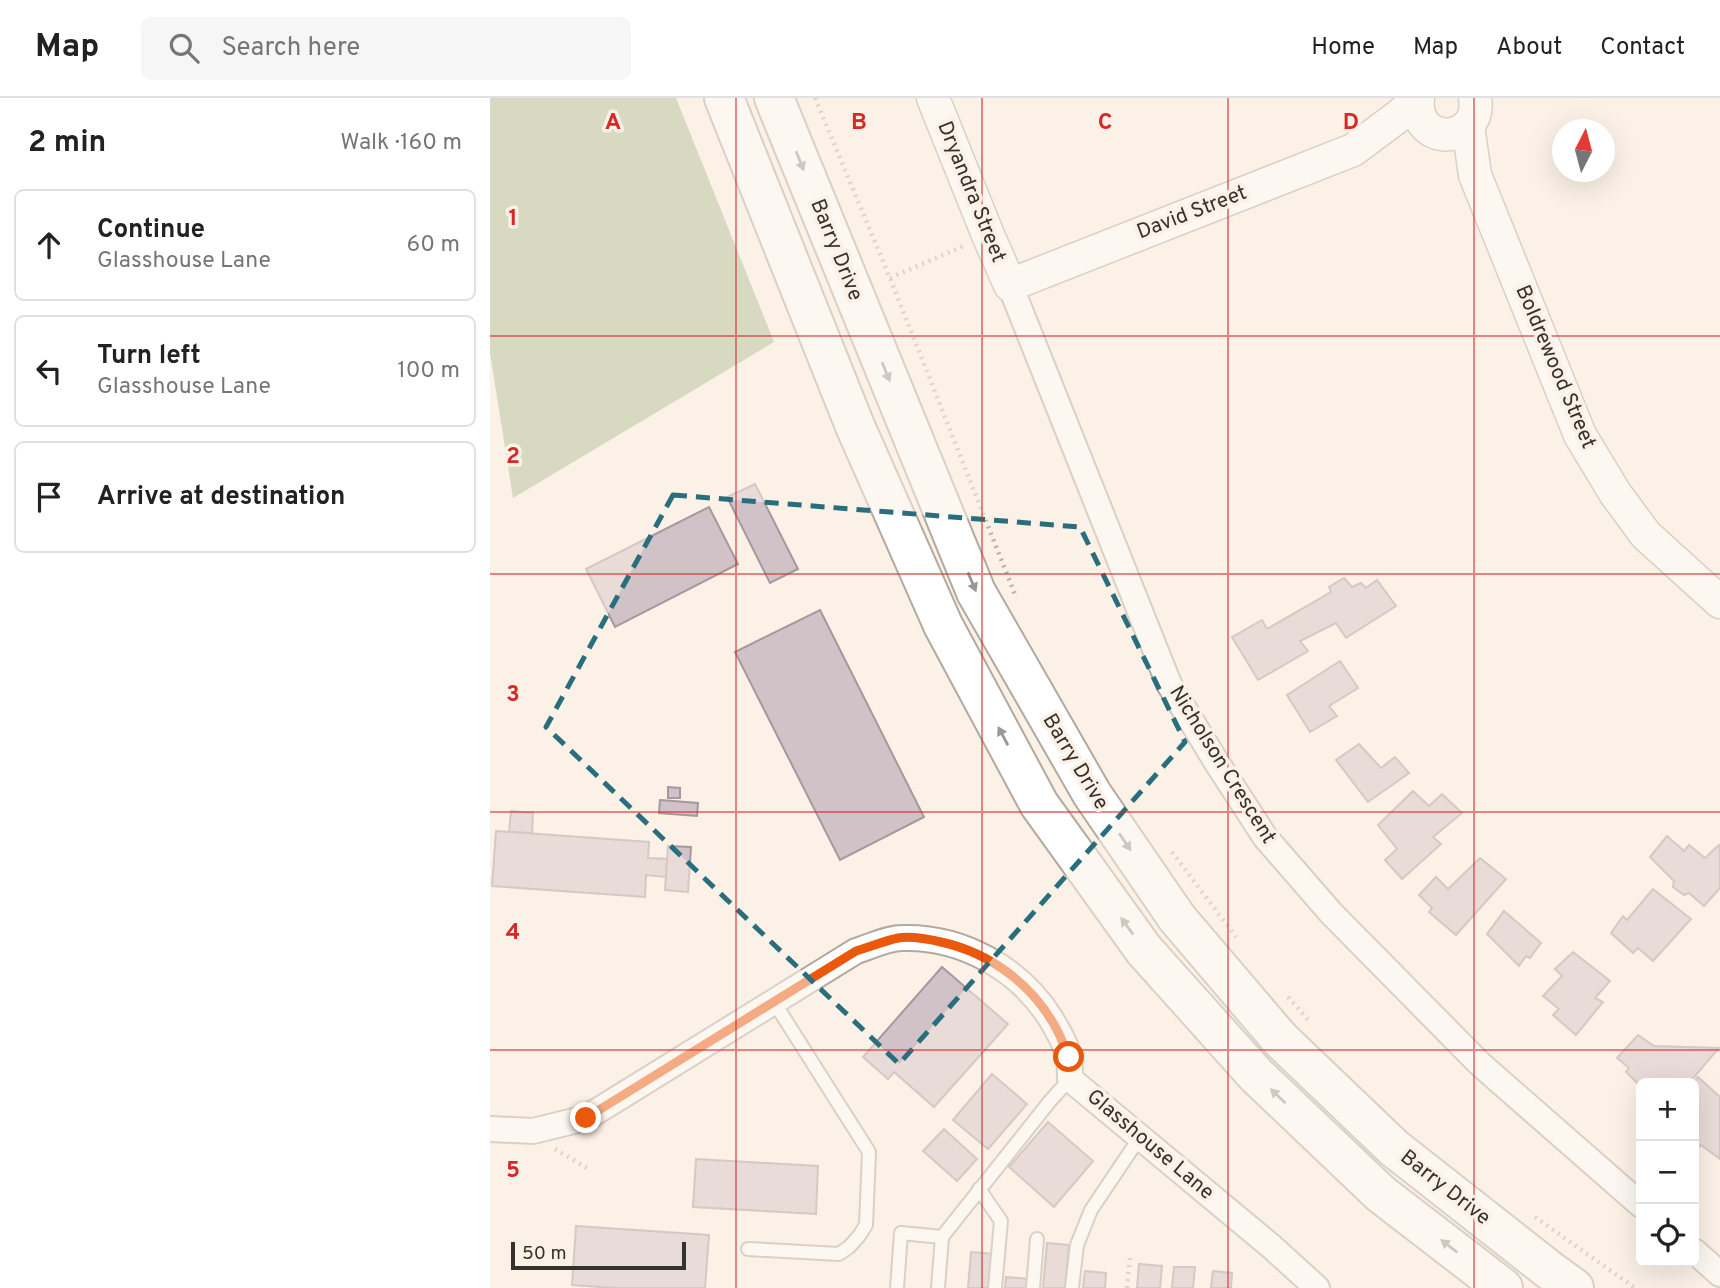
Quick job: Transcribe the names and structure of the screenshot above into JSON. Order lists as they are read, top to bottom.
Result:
{
  "streets": {
    "main road": ["Barry Drive"],
    "street": [
      "Dryandra Street",
      "David Street",
      "Boldrewood Street",
      "Nicholson Crescent",
      "Glasshouse Lane"
    ]
  },
  "crossings": [
    ["Dryandra Street", "David Street"],
    ["Dryandra Street", "Nicholson Crescent"],
    ["David Street", "Boldrewood Street"],
    ["David Street", "Nicholson Crescent"]
  ],
  "scale_bar": "50 m",
  "north": "top",
  "page": {
    "header": "Map",
    "search": "Search here",
    "nav": [
      "Home",
      "Map",
      "About",
      "Contact"
    ],
    "heading": ["2 min", "Walk · 160 m"],
    "list": [
      ["Continue", "Glasshouse Lane", "60 m"],
      ["Turn left", "Glasshouse Lane", "100 m"],
      "Arrive at destination"
    ],
    "map_buttons": ["+", "−"],
    "scale": "50 m"
  },
  "grid": {
    "columns": [
      "A",
      "B",
      "C",
      "D"
    ],
    "rows": [
      "1",
      "2",
      "3",
      "4",
      "5"
    ]
  }
}
